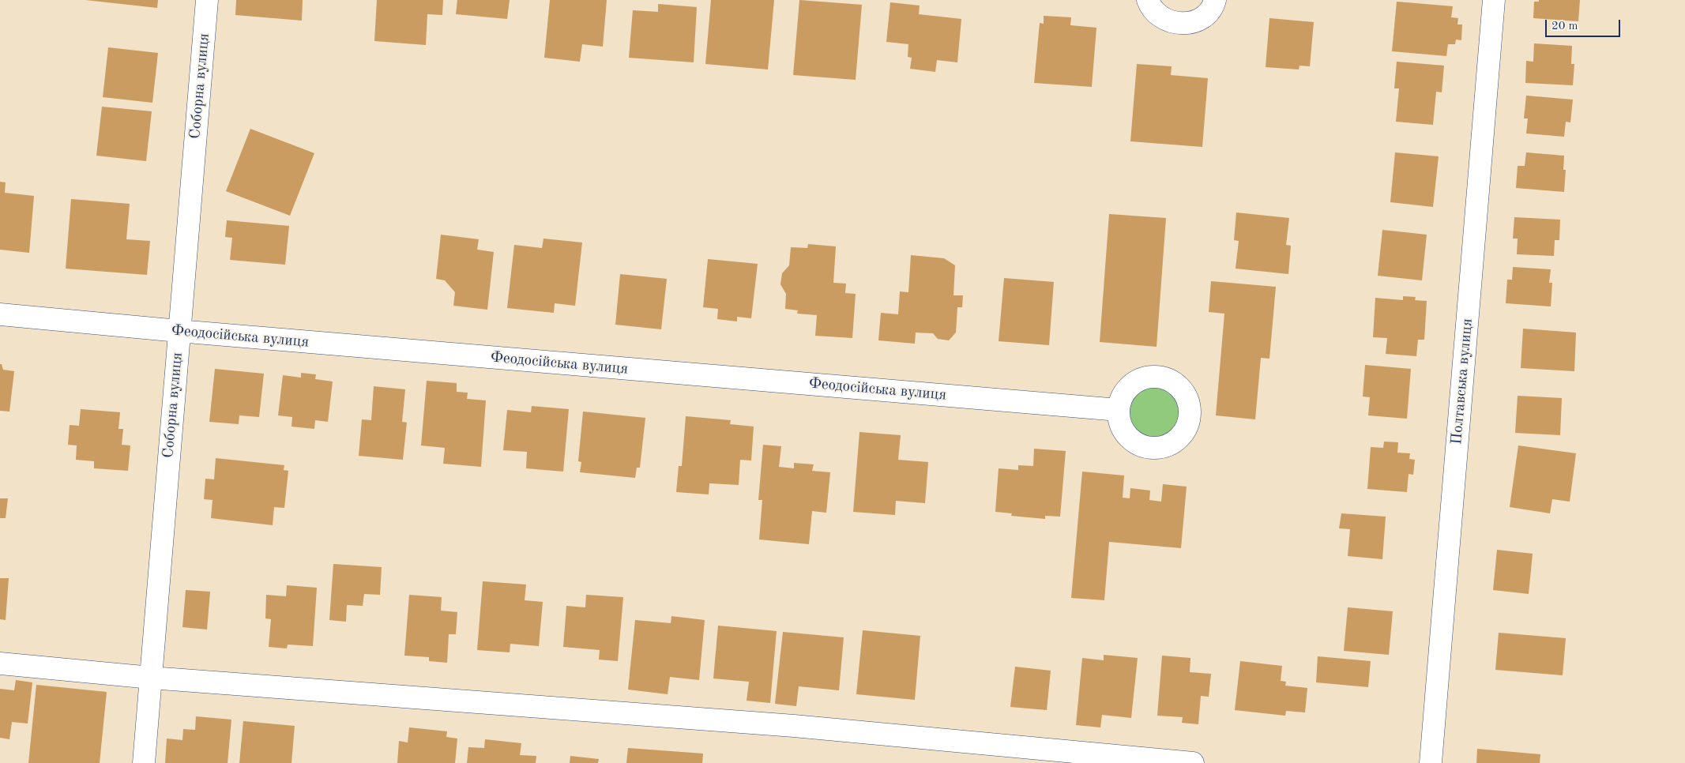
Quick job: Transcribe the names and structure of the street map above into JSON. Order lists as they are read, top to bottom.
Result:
{
  "streets": {
    "street": ["Соборна вулиця", "Феодосійська вулиця", "Полтавська вулиця"]
  },
  "crossings": [
    ["Соборна вулиця", "Феодосійська вулиця"]
  ],
  "scale_bar": "20 m"
}
